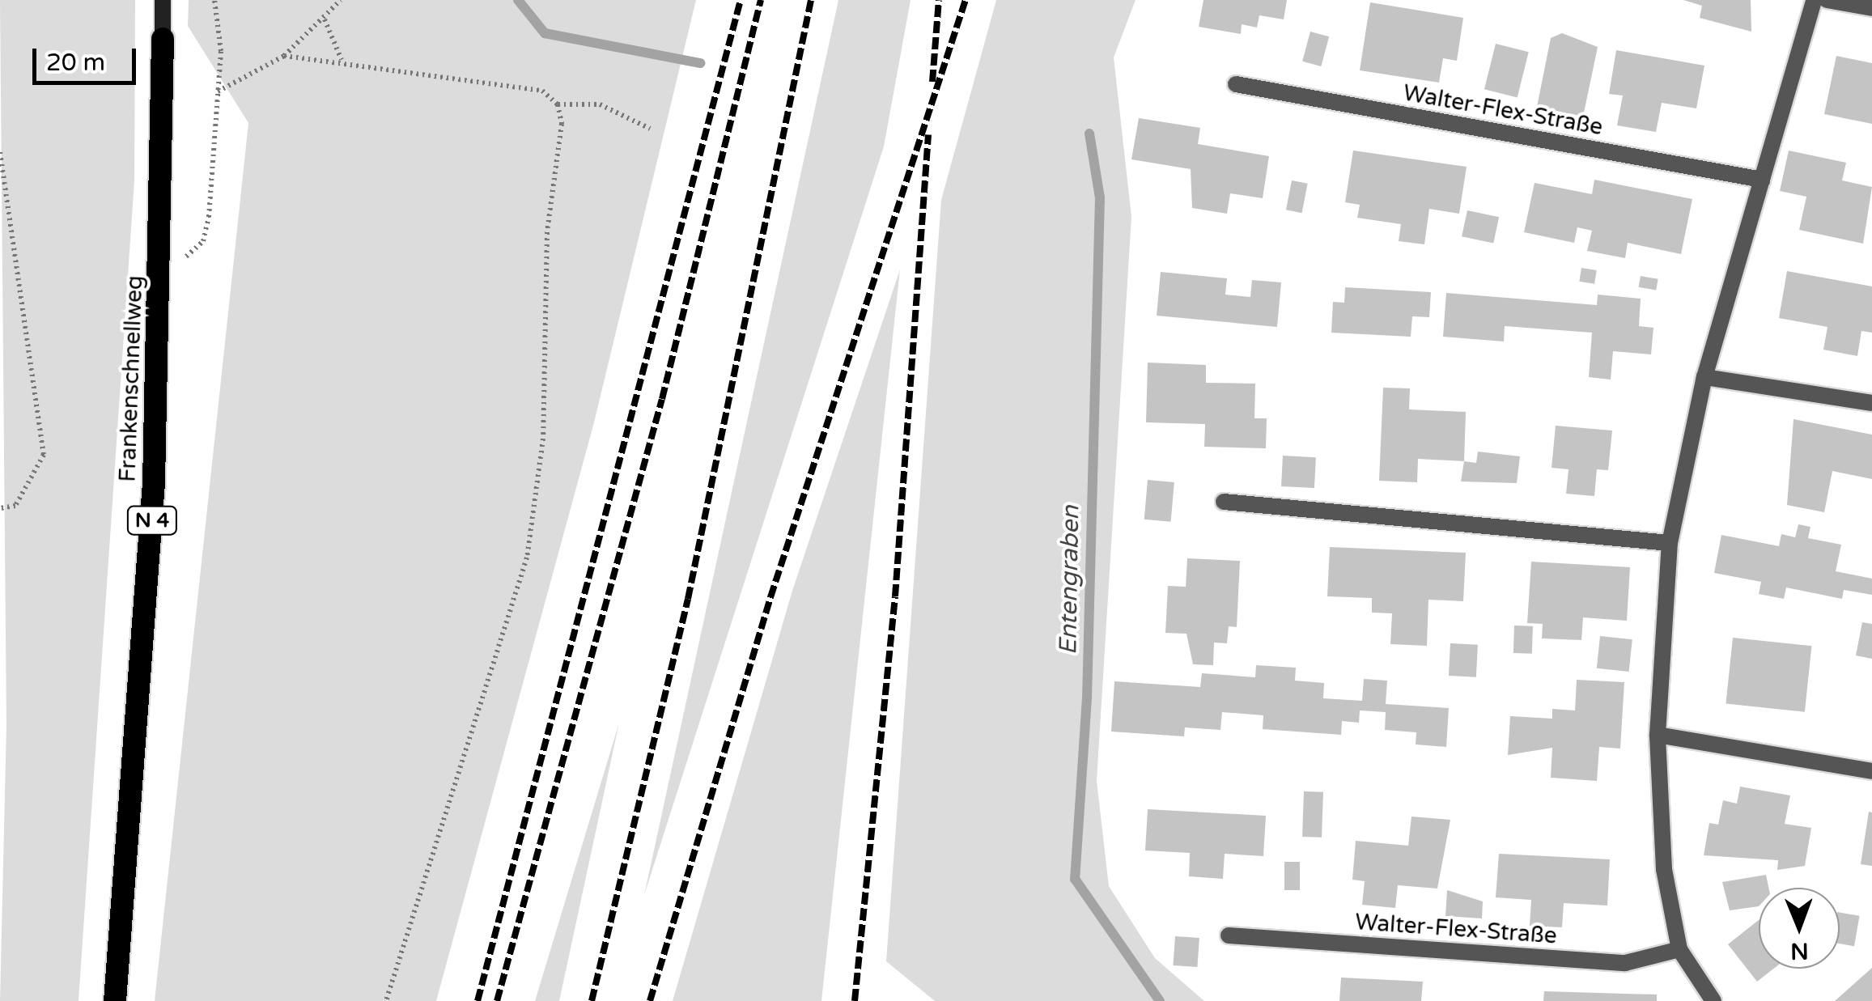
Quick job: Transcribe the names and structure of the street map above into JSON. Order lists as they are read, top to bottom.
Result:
{
  "streets": {
    "highway": ["Frankenschnellweg", "N 4"],
    "street": ["Walter-Flex-Straße"]
  },
  "water": ["Entengraben"],
  "scale_bar": "20 m",
  "north": "bottom"
}
